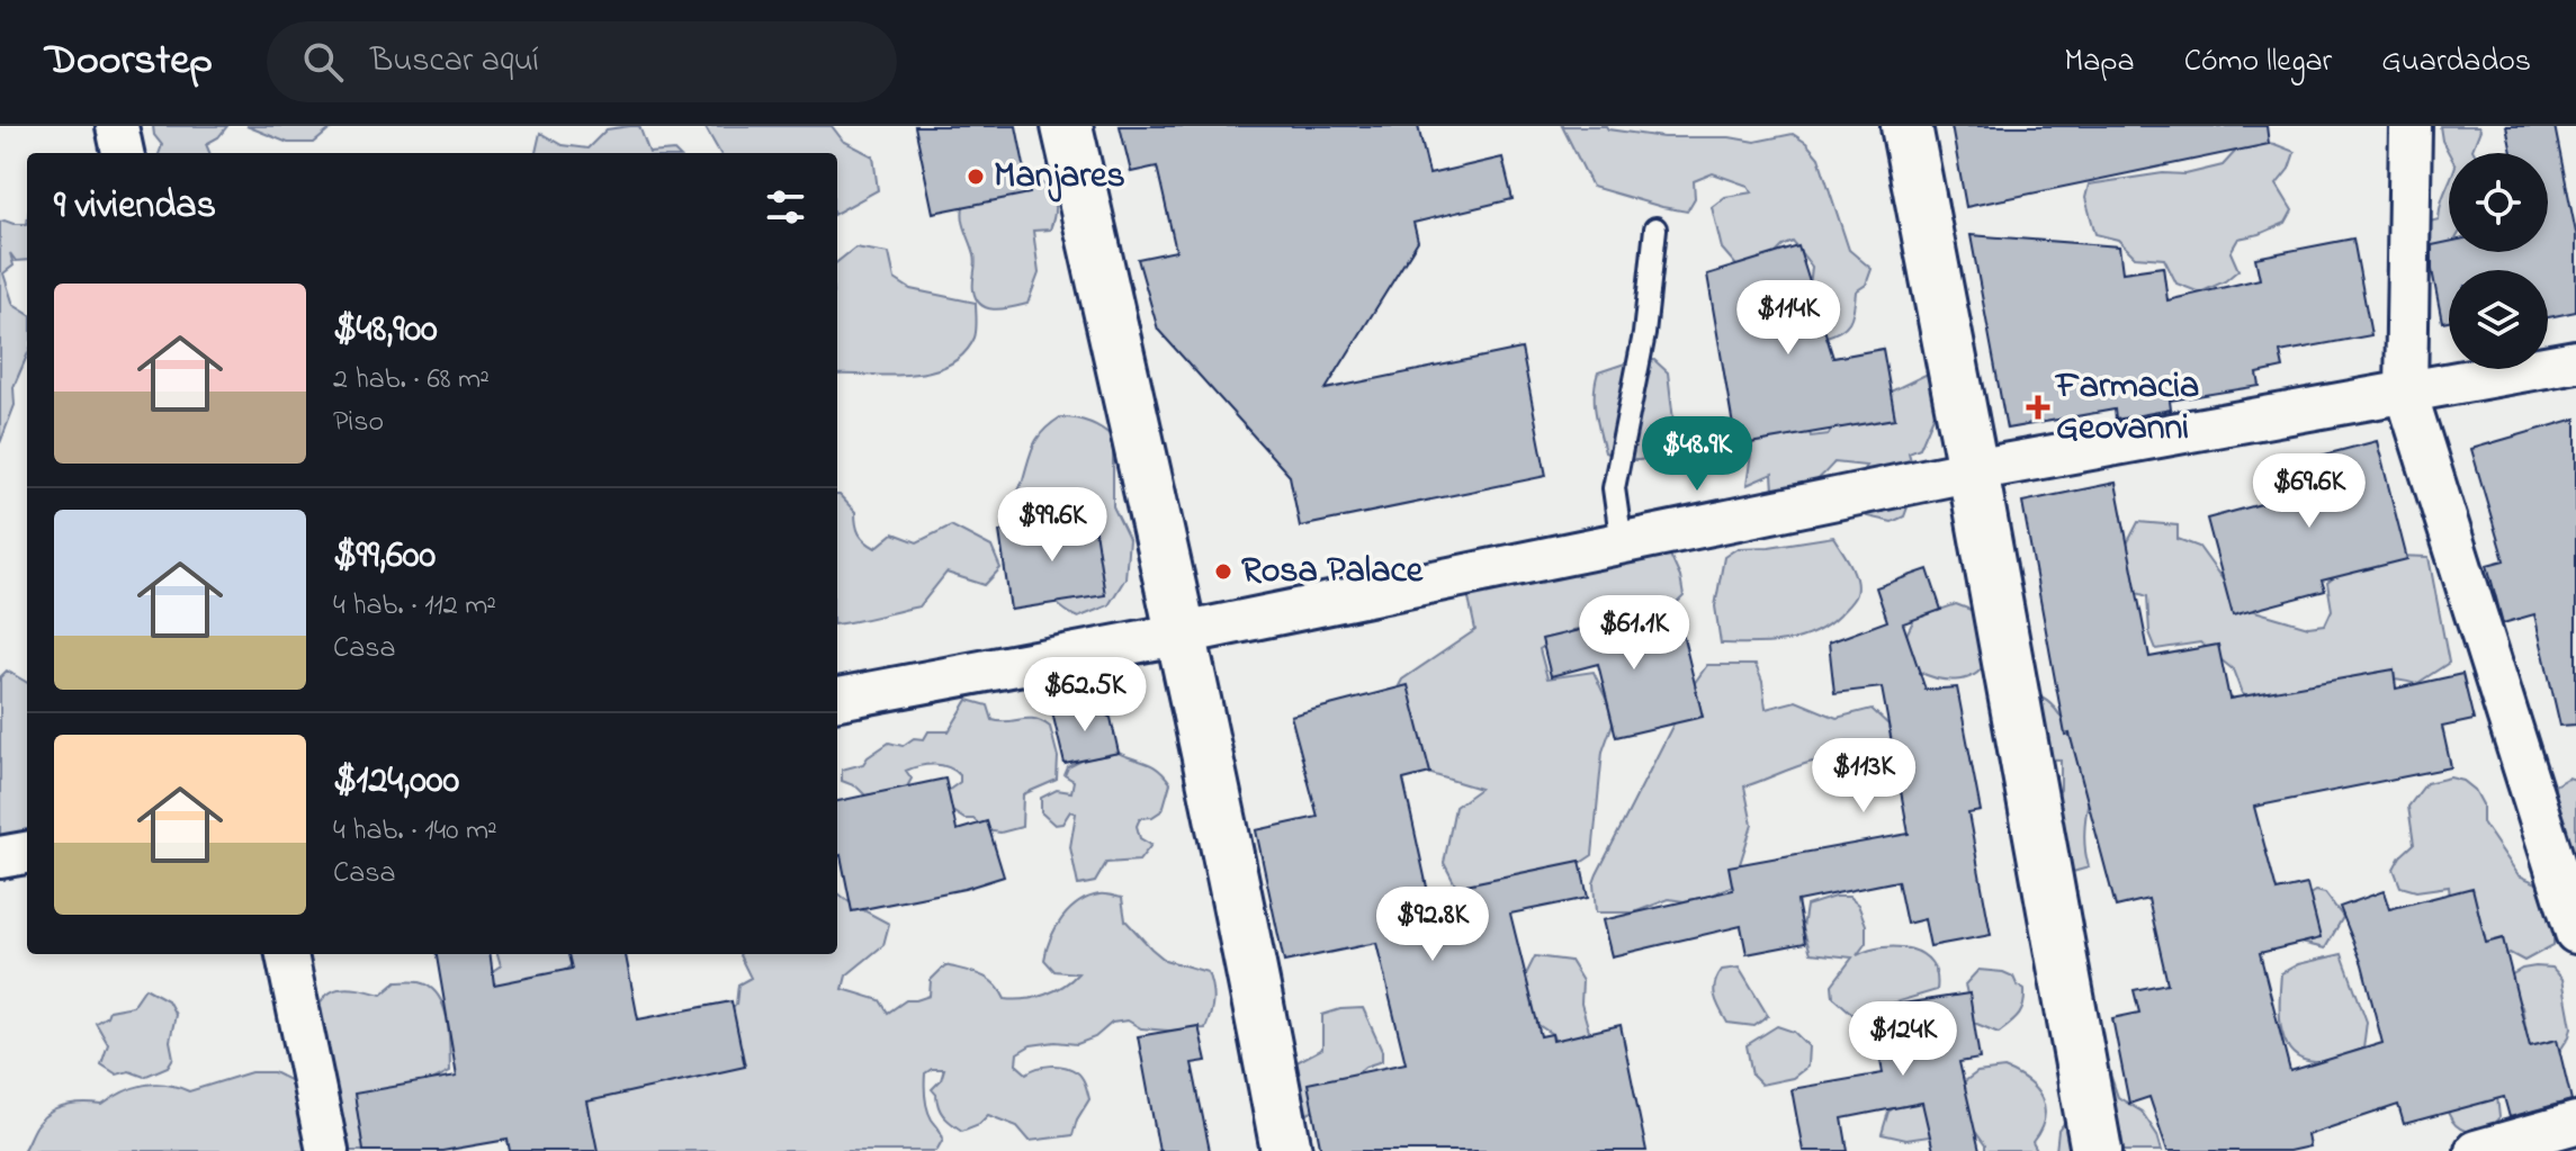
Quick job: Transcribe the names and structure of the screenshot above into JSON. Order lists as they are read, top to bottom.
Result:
{
  "places": {
    "other": ["Manjares", "Rosa Palace"],
    "health": ["Farmacia Geovanni"]
  },
  "page": {
    "header": "Doorstep",
    "search": "Buscar aquí",
    "nav": ["Mapa", "Cómo llegar", "Guardados"],
    "heading": "9 viviendas",
    "list": [
      {
        "name": "$48,900",
        "note": "2 hab. · 68 m² · Piso"
      },
      {
        "name": "$99,600",
        "note": "4 hab. · 112 m² · Casa"
      },
      {
        "name": "$124,000",
        "note": "4 hab. · 140 m² · Casa"
      }
    ],
    "price": [
      "$114K",
      "$48.9K",
      "$69.6K",
      "$99.6K",
      "$61.1K",
      "$62.5K",
      "$113K",
      "$92.8K",
      "$124K"
    ]
  }
}
